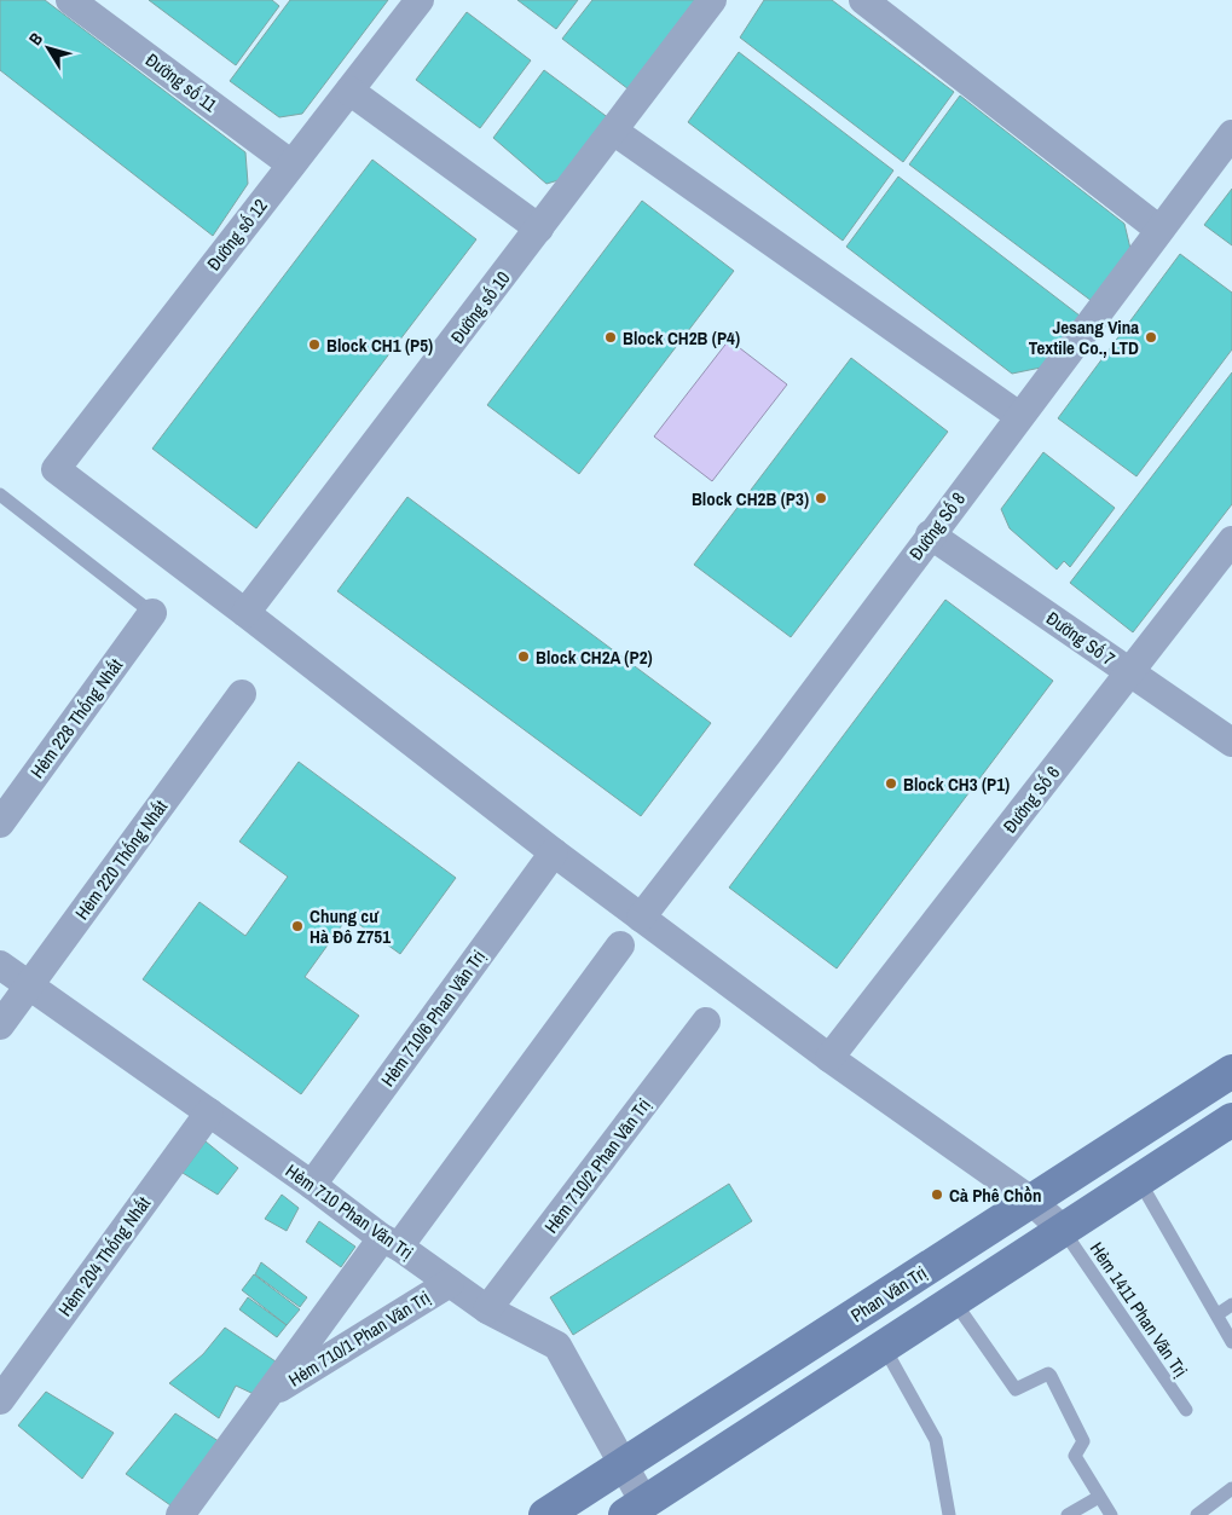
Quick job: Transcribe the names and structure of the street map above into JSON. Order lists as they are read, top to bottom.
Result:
{
  "streets": {
    "main road": ["Phan Văn Trị"],
    "street": [
      "Đường số 11",
      "Đường số 12",
      "Đường số 10",
      "Đường Số 8",
      "Đường Số 7",
      "Hẻm 228 Thống Nhất",
      "Đường Số 6",
      "Hẻm 220 Thống Nhất",
      "Hẻm 710/6 Phan Văn Trị",
      "Hẻm 710/2 Phan Văn Trị",
      "Hẻm 710 Phan Văn Trị",
      "Hẻm 204 Thống Nhất",
      "Hẻm 710/1 Phan Văn Trị"
    ],
    "lane": ["Hẻm 1411 Phan Văn Trị"]
  },
  "crossings": [
    ["Đường số 11", "Đường số 12"],
    ["Đường số 12", "Đường số 10"],
    ["Đường Số 8", "Đường Số 7"],
    ["Đường Số 7", "Đường Số 6"],
    ["Hẻm 220 Thống Nhất", "Hẻm 710 Phan Văn Trị"],
    ["Hẻm 710/6 Phan Văn Trị", "Hẻm 710 Phan Văn Trị"],
    ["Hẻm 710/2 Phan Văn Trị", "Hẻm 710 Phan Văn Trị"],
    ["Hẻm 710 Phan Văn Trị", "Hẻm 204 Thống Nhất"],
    ["Hẻm 710 Phan Văn Trị", "Phan Văn Trị"],
    ["Hẻm 710 Phan Văn Trị", "Hẻm 710/1 Phan Văn Trị"]
  ],
  "places": [
    "Block CH2B (P4)",
    "Jesang Vina Textile Co., LTD",
    "Block CH1 (P5)",
    "Block CH2B (P3)",
    "Block CH2A (P2)",
    "Block CH3 (P1)",
    "Chung cư Hà Đô Z751",
    "Cà Phê Chồn"
  ],
  "north": "top left"
}
